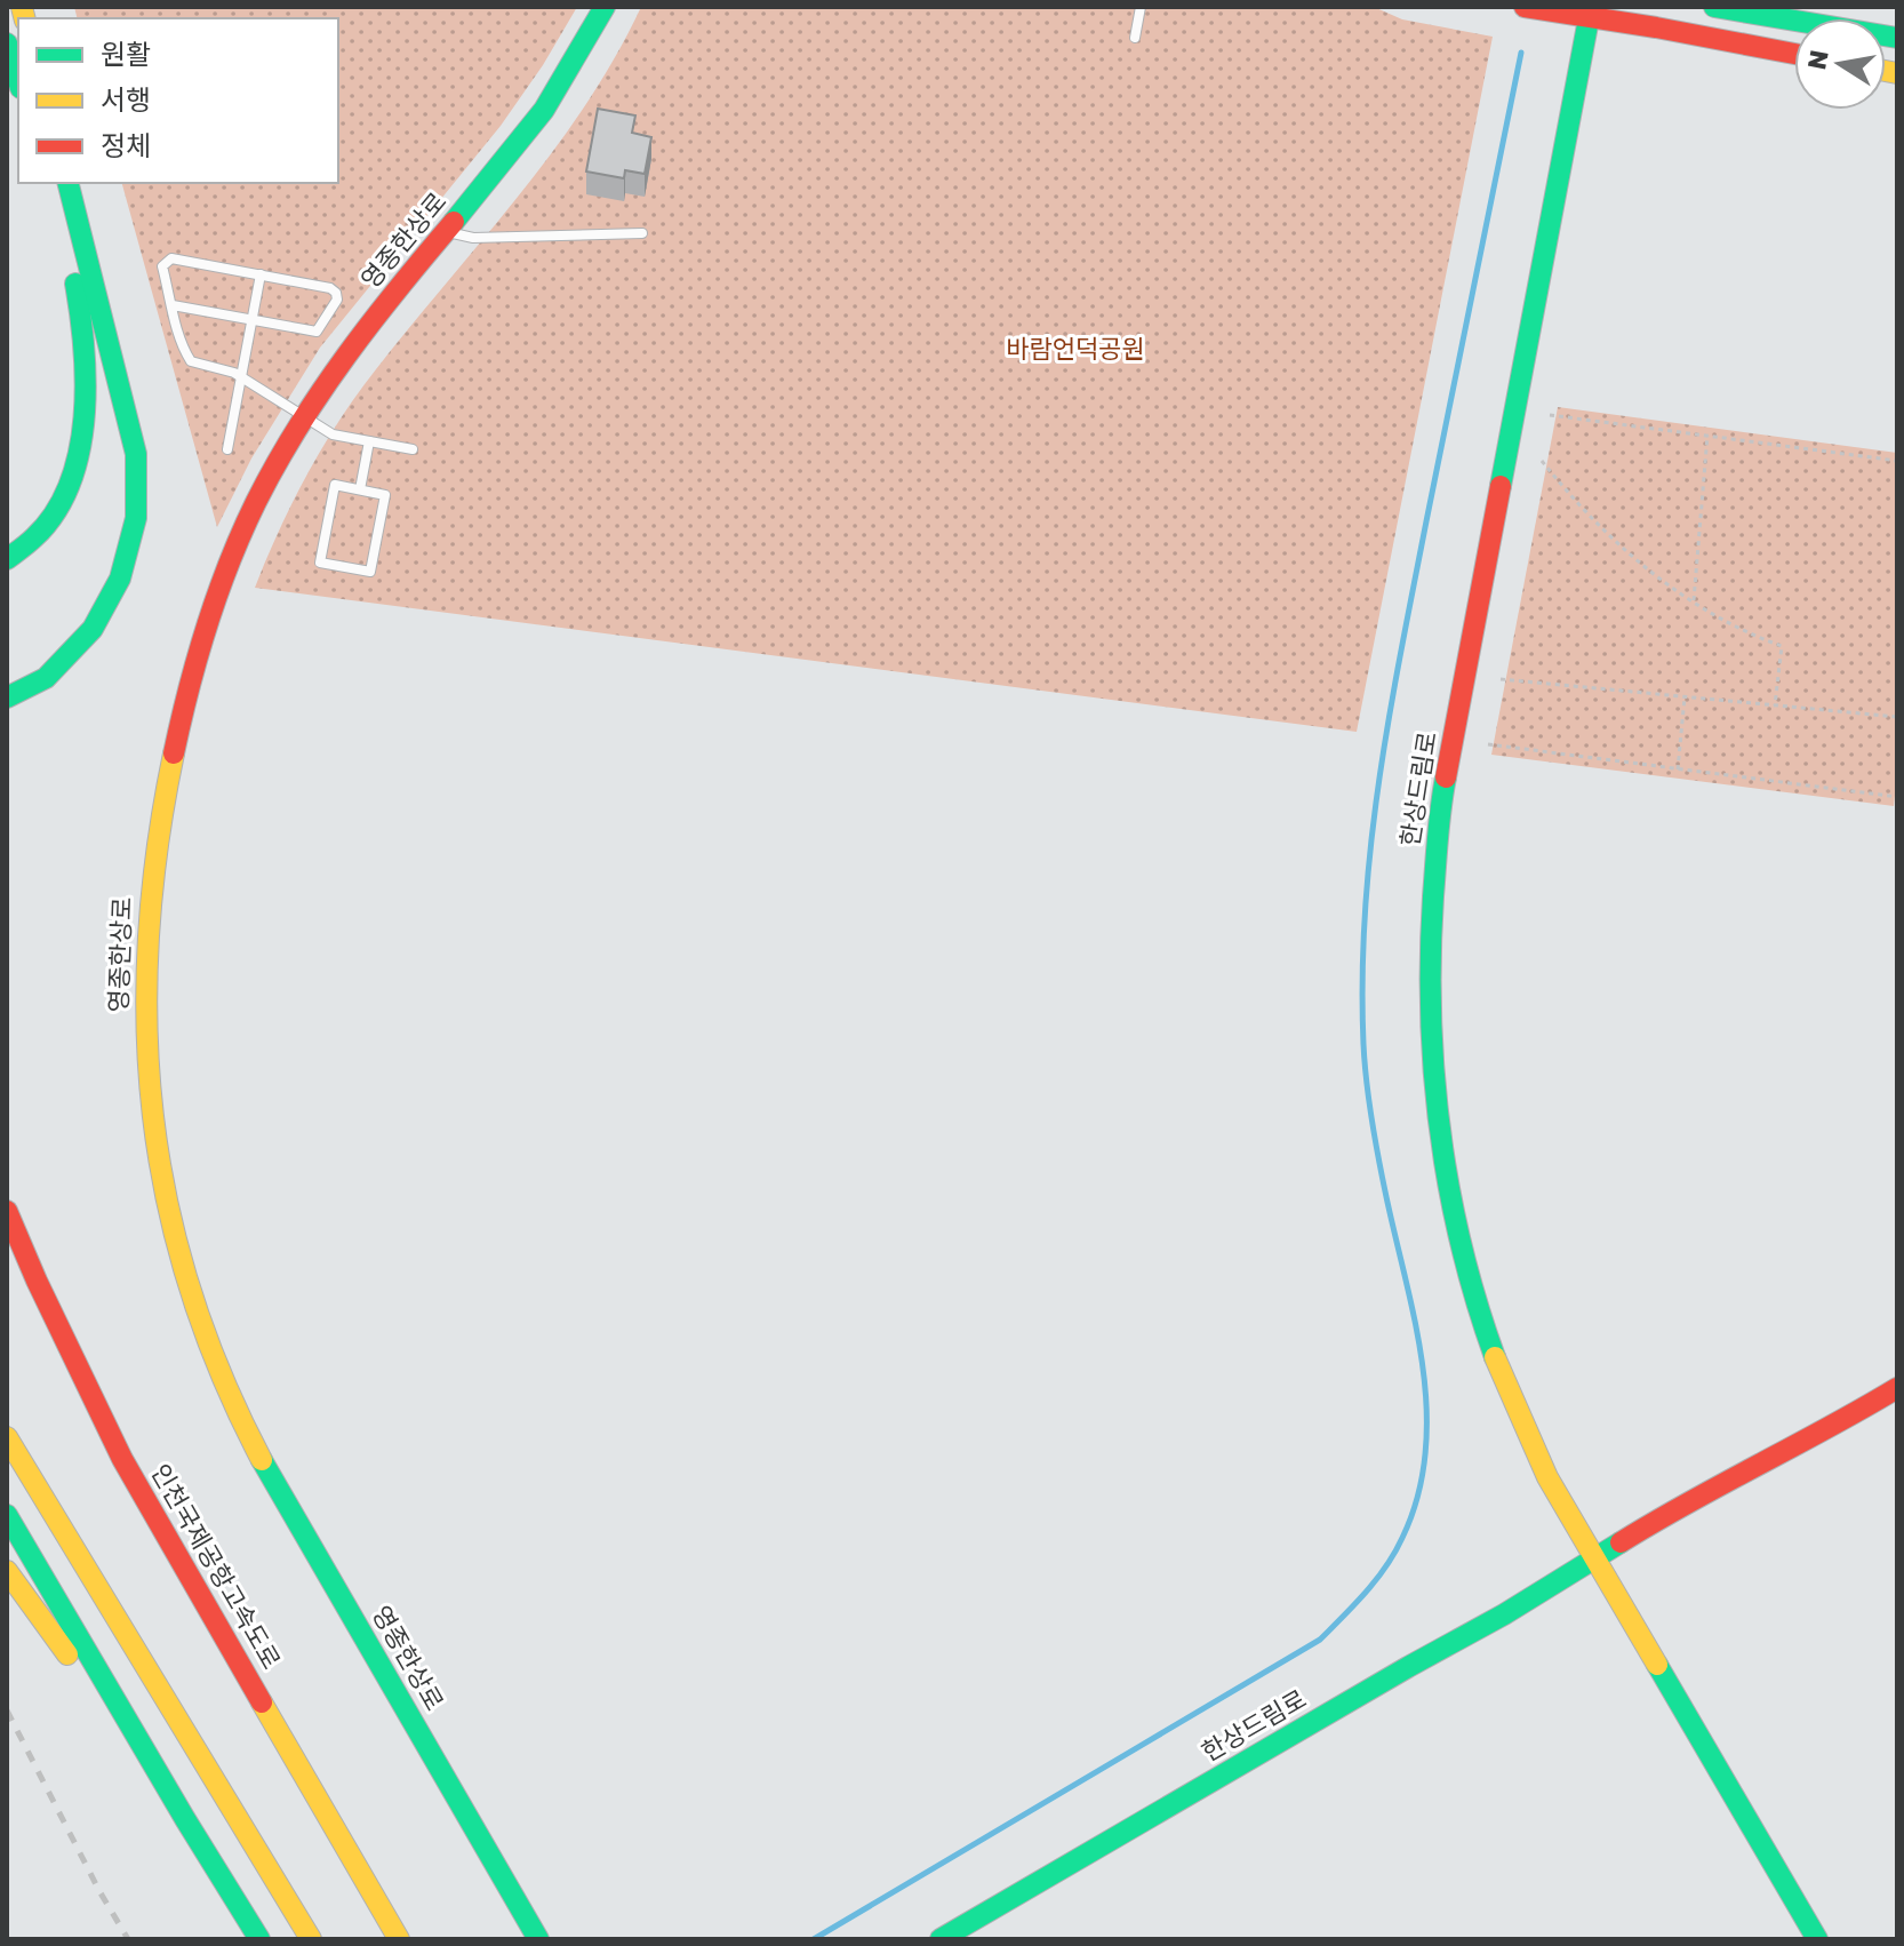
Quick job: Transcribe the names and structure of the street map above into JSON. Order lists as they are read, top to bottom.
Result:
{
  "streets": {
    "main road": ["영종한상로", "한상드림로", "인천국제공항고속도로"]
  },
  "parks": ["바람언덕공원"],
  "legend": ["원활", "서행", "정체"],
  "north": "left"
}
